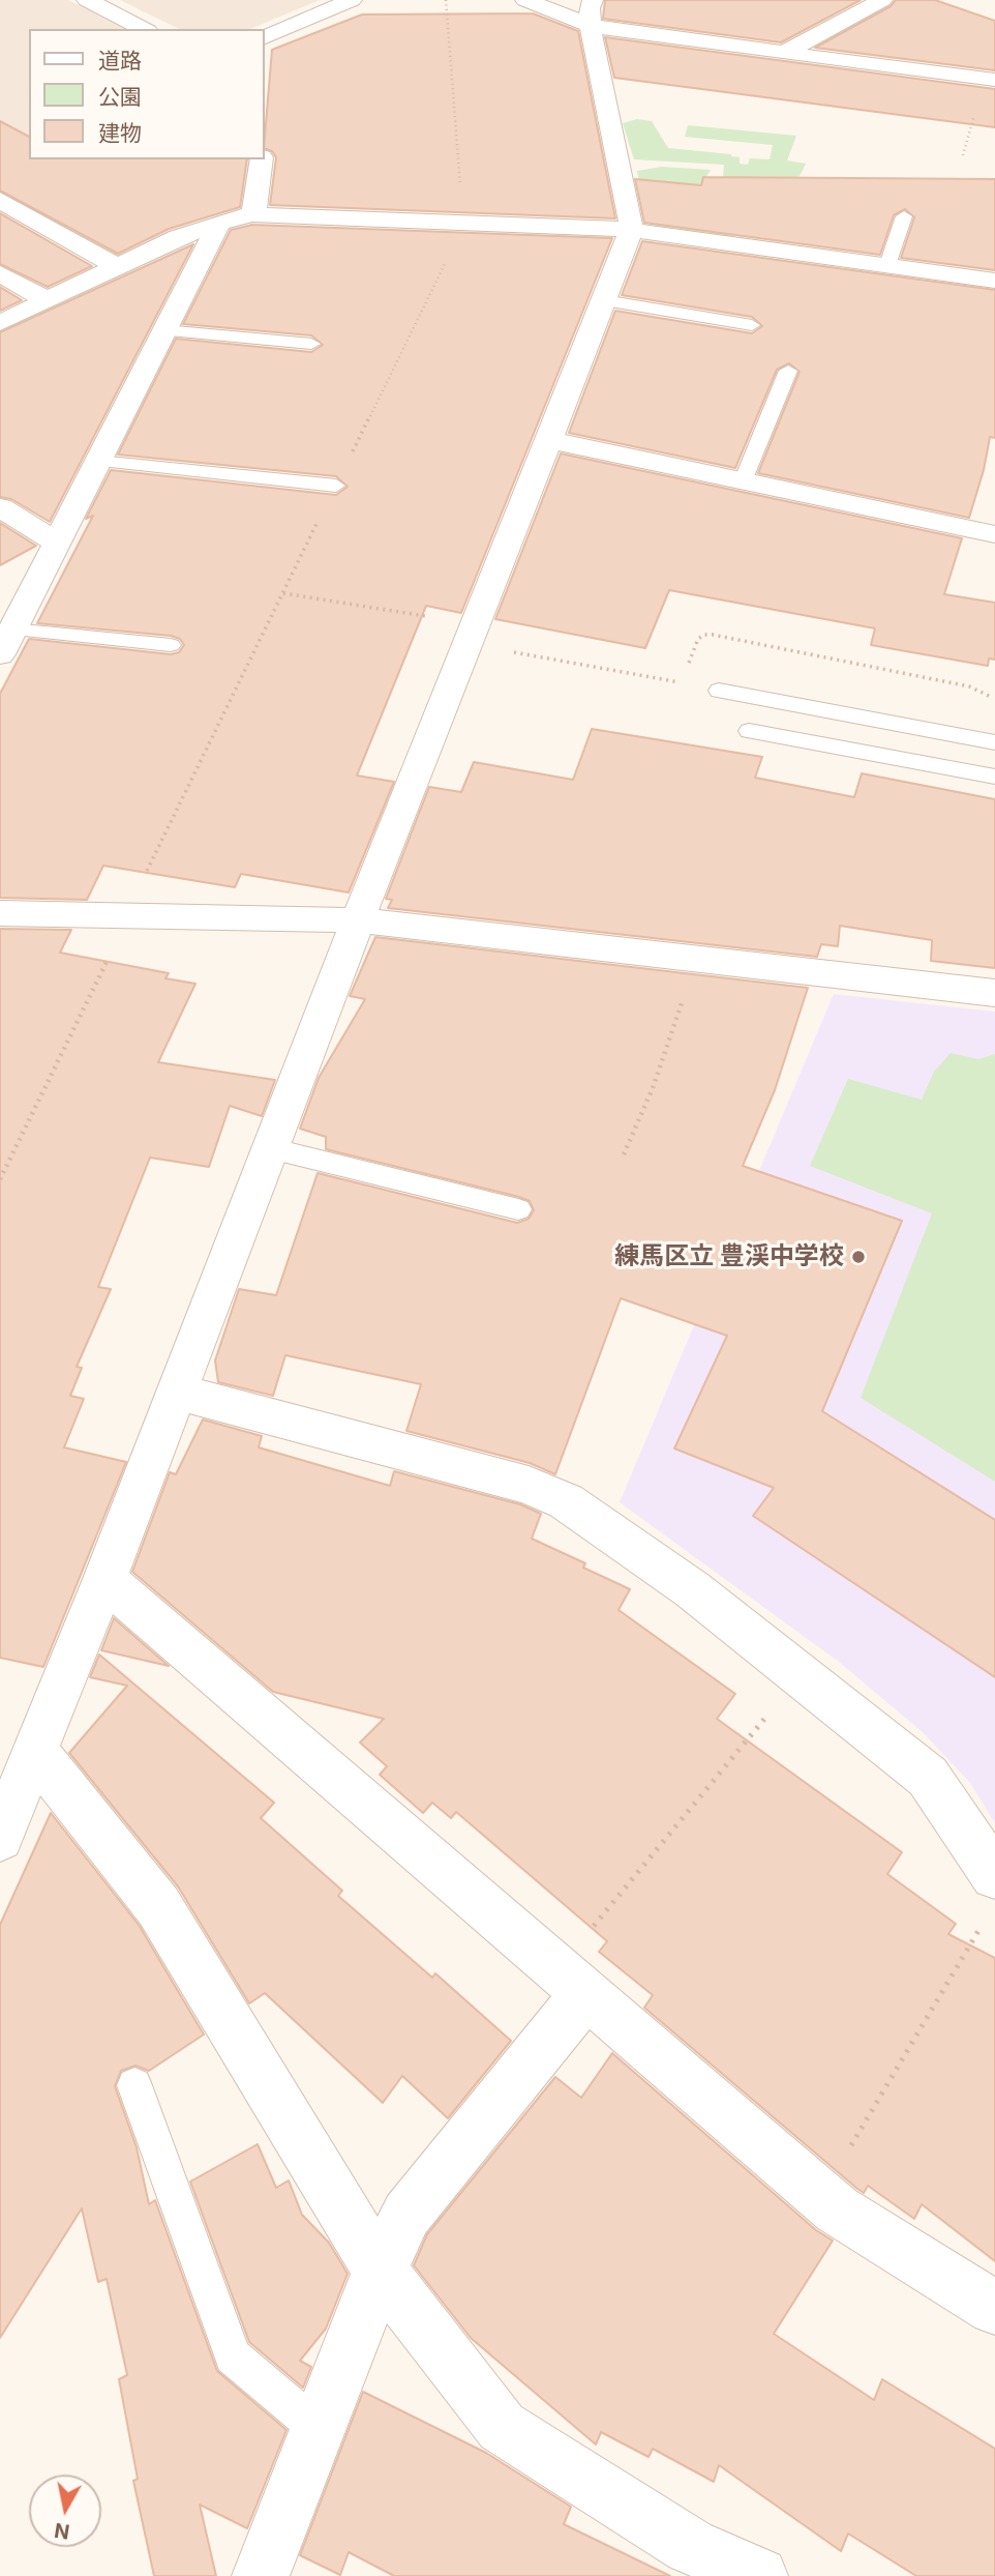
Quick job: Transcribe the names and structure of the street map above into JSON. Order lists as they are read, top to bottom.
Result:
{
  "places": ["練馬区立 豊渓中学校"],
  "legend": ["道路", "公園", "建物"],
  "north": "bottom"
}
